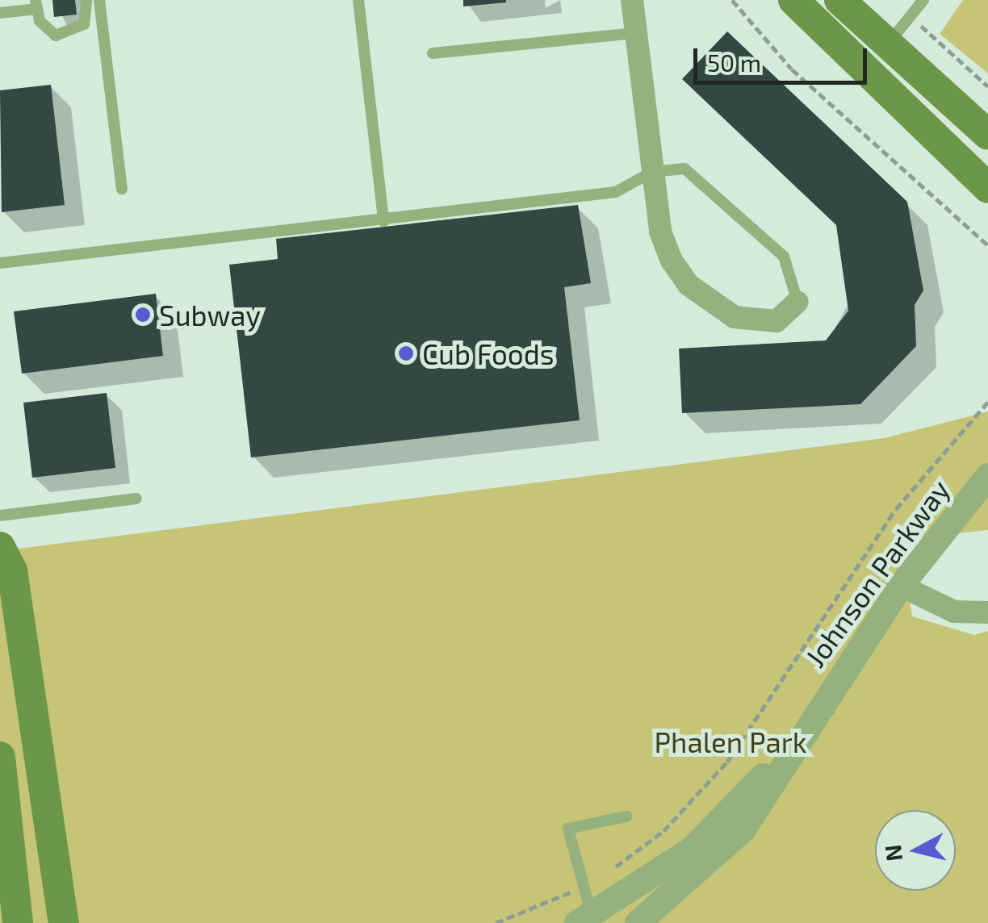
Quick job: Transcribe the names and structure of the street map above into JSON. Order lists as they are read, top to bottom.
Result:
{
  "streets": {
    "street": ["Johnson Parkway"]
  },
  "parks": ["Phalen Park"],
  "places": ["Subway", "Cub Foods"],
  "scale_bar": "50 m",
  "north": "left"
}
